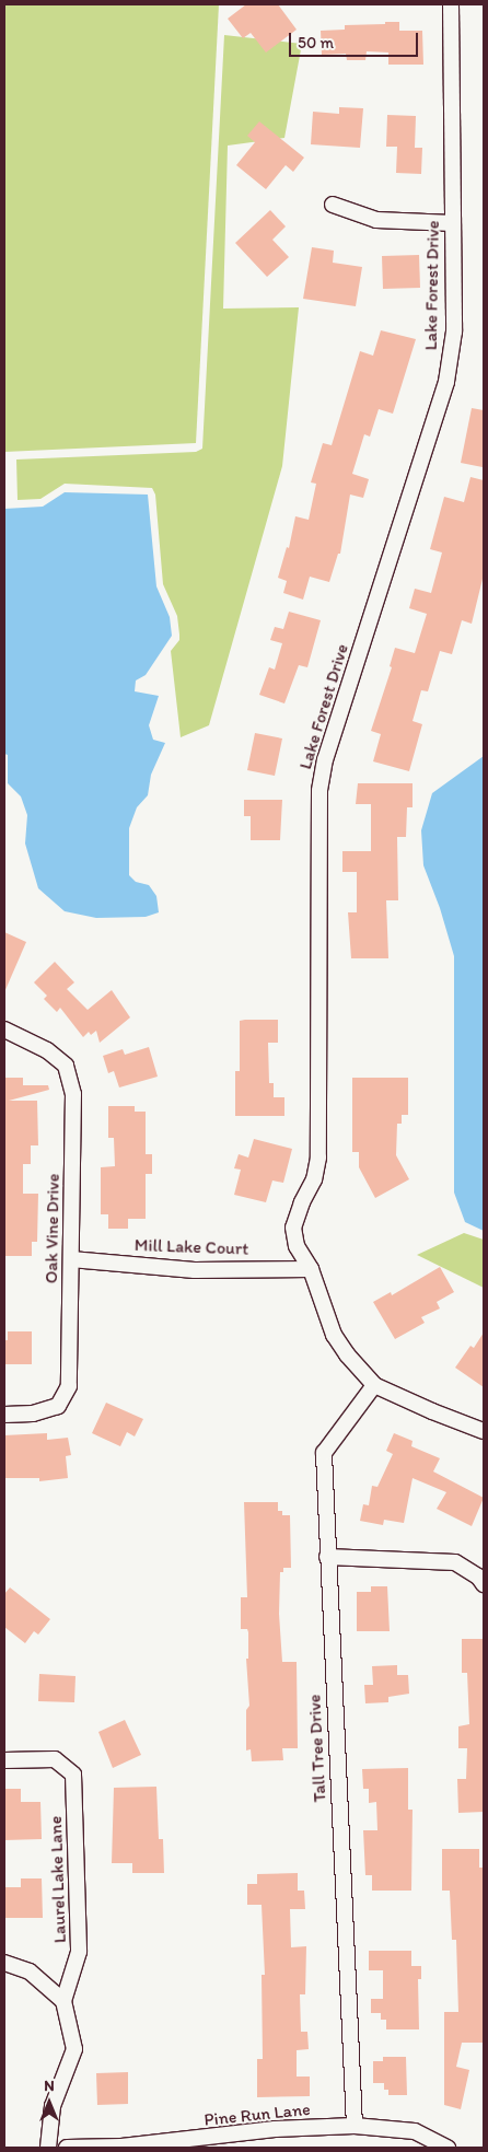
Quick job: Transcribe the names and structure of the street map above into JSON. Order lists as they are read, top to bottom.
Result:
{
  "streets": {
    "street": [
      "Lake Forest Drive",
      "Oak Vine Drive",
      "Mill Lake Court",
      "Tall Tree Drive",
      "Laurel Lake Lane",
      "Pine Run Lane"
    ]
  },
  "crossings": [
    ["Lake Forest Drive", "Mill Lake Court"],
    ["Lake Forest Drive", "Tall Tree Drive"],
    ["Oak Vine Drive", "Mill Lake Court"],
    ["Tall Tree Drive", "Pine Run Lane"]
  ],
  "scale_bar": "50 m",
  "north": "top"
}
